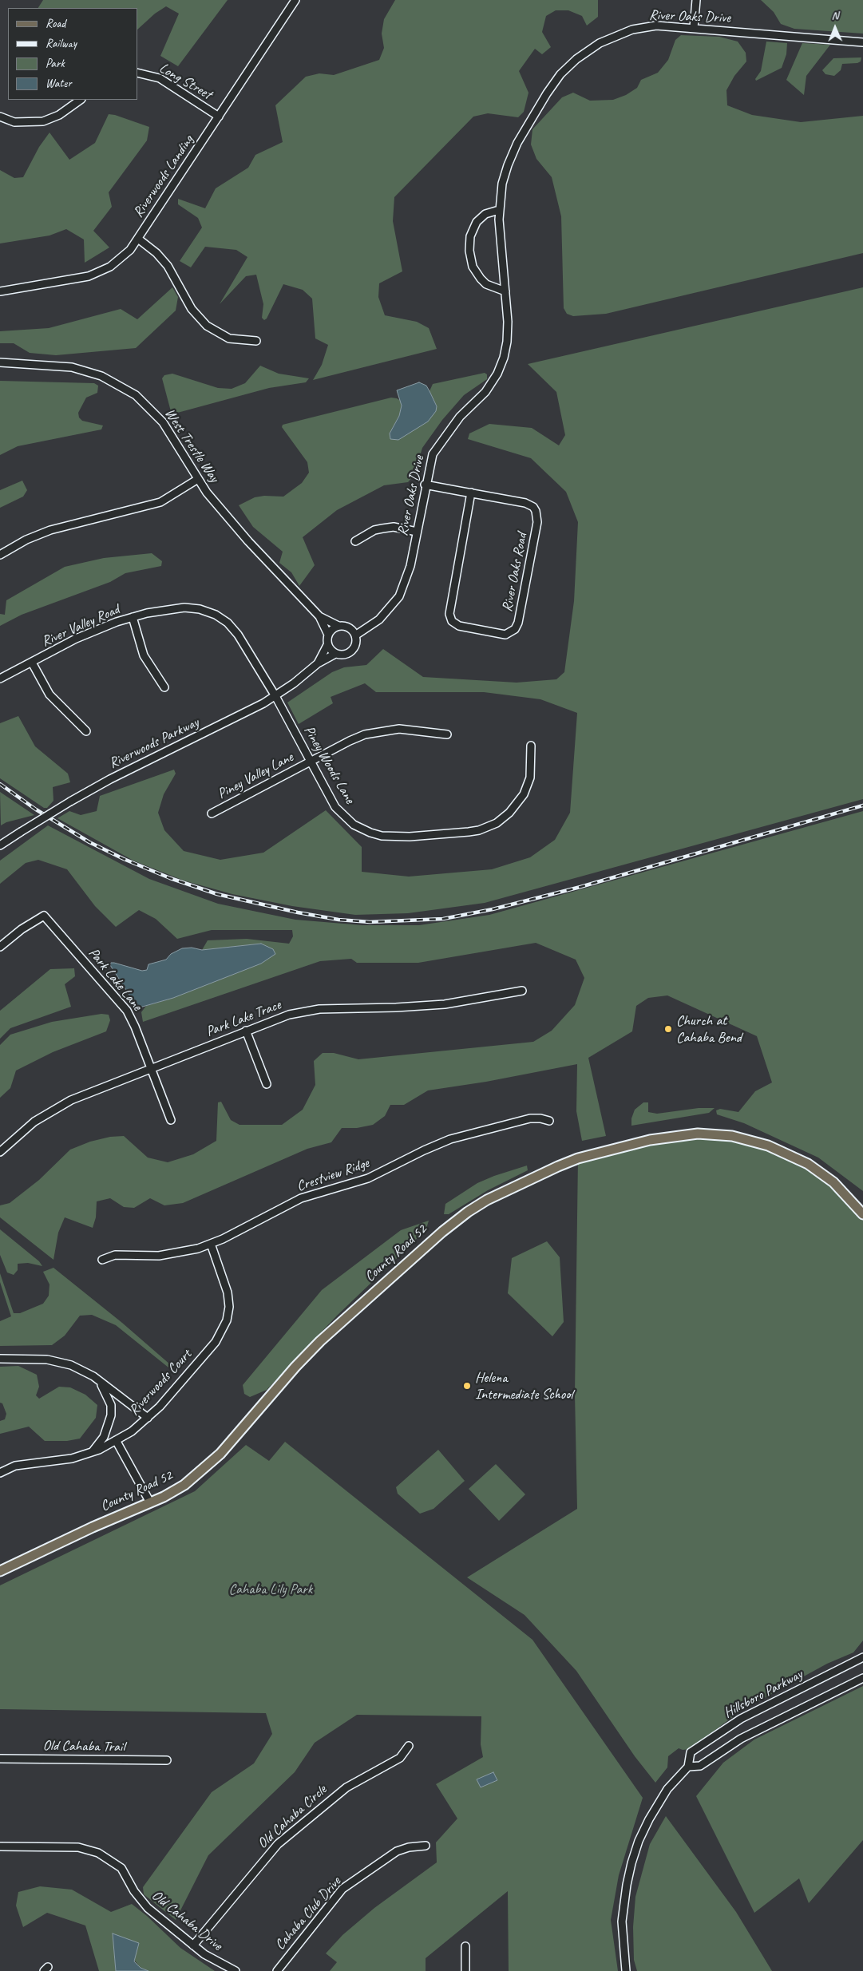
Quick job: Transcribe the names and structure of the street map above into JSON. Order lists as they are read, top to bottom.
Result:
{
  "streets": {
    "main road": ["County Road 52"],
    "street": [
      "River Oaks Drive",
      "Long Street",
      "Riverwoods Landing",
      "West Trestle Way",
      "River Oaks Road",
      "River Valley Road",
      "Riverwoods Parkway",
      "Piney Woods Lane",
      "Piney Valley Lane",
      "Park Lake Lane",
      "Park Lake Trace",
      "Crestview Ridge",
      "Riverwoods Court",
      "Hillsboro Parkway",
      "Old Cahaba Trail",
      "Old Cahaba Circle",
      "Cahaba Club Drive",
      "Old Cahaba Drive"
    ]
  },
  "crossings": [
    ["River Oaks Drive", "West Trestle Way"],
    ["River Oaks Drive", "River Oaks Road"],
    ["River Oaks Drive", "Riverwoods Parkway"],
    ["Long Street", "Riverwoods Landing"],
    ["West Trestle Way", "Riverwoods Parkway"],
    ["River Valley Road", "Riverwoods Parkway"],
    ["River Valley Road", "Piney Woods Lane"],
    ["Riverwoods Parkway", "Piney Woods Lane"],
    ["Piney Woods Lane", "Piney Valley Lane"],
    ["Park Lake Lane", "Park Lake Trace"],
    ["Crestview Ridge", "Riverwoods Court"],
    ["Old Cahaba Circle", "Old Cahaba Drive"]
  ],
  "parks": ["Cahaba Lily Park"],
  "places": ["Church at Cahaba Bend", "Helena Intermediate School"],
  "legend": [
    "Road",
    "Railway",
    "Park",
    "Water"
  ],
  "north": "top"
}
